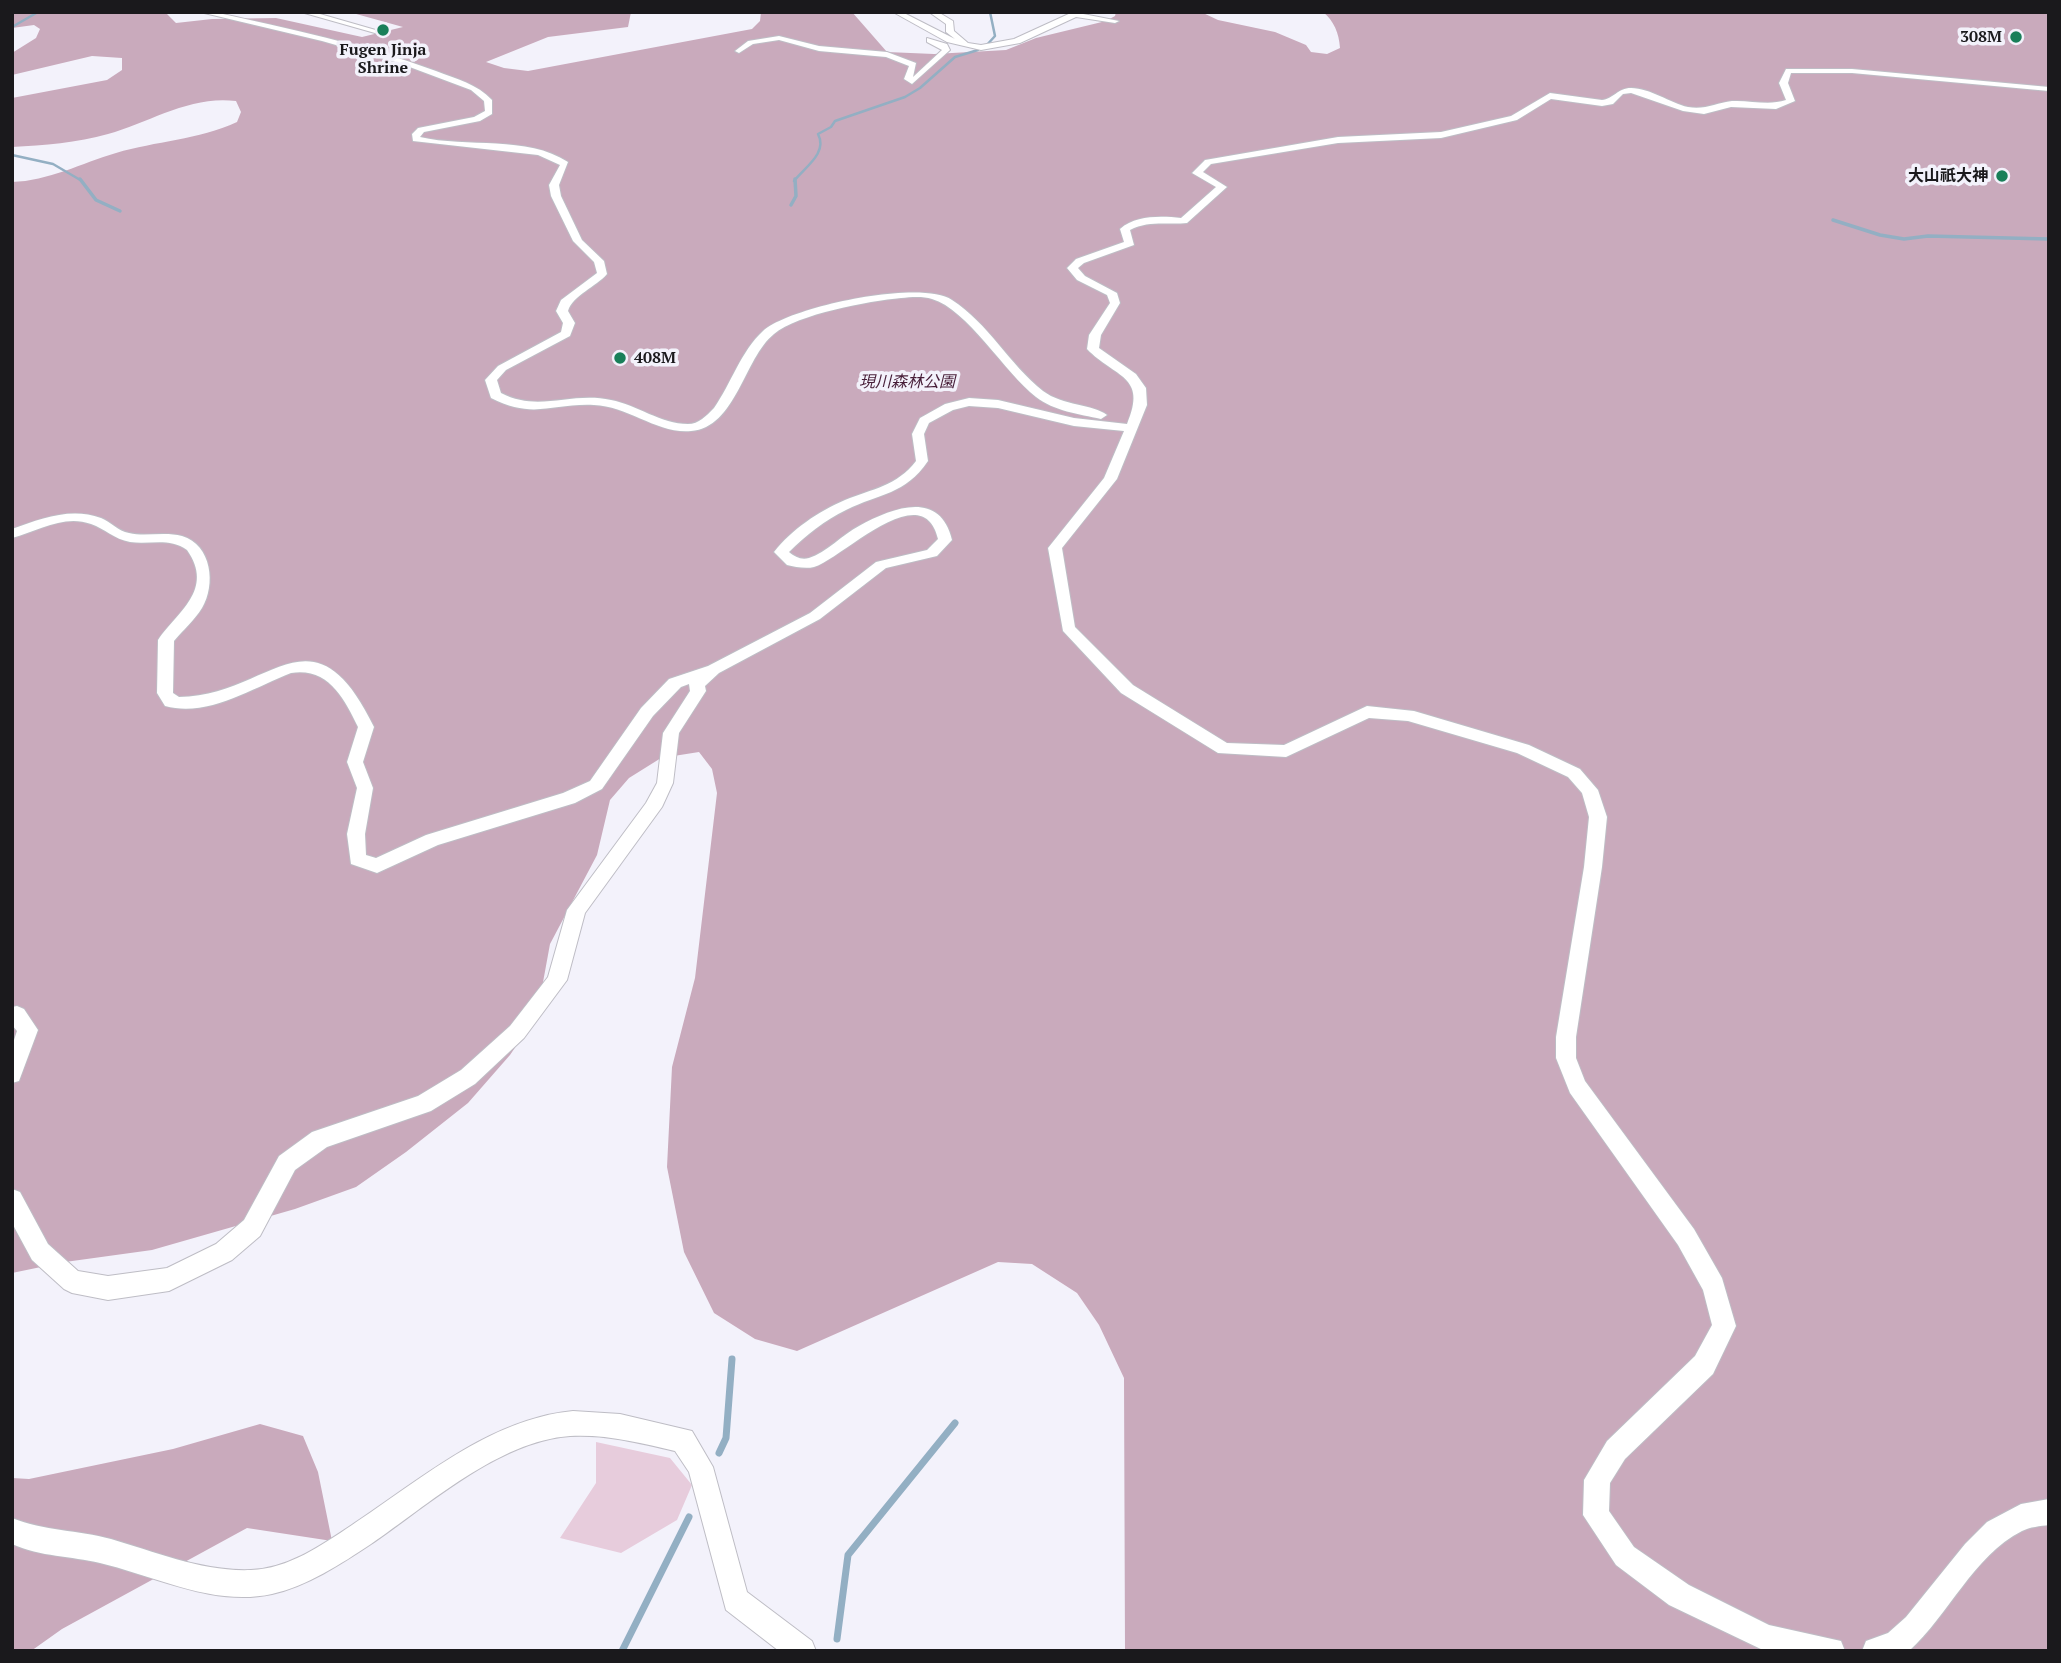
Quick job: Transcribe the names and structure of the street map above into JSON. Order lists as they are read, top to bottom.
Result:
{
  "parks": ["現川森林公園"],
  "places": [
    "Fugen Jinja Shrine",
    "308M",
    "大山祇大神",
    "408M"
  ]
}
